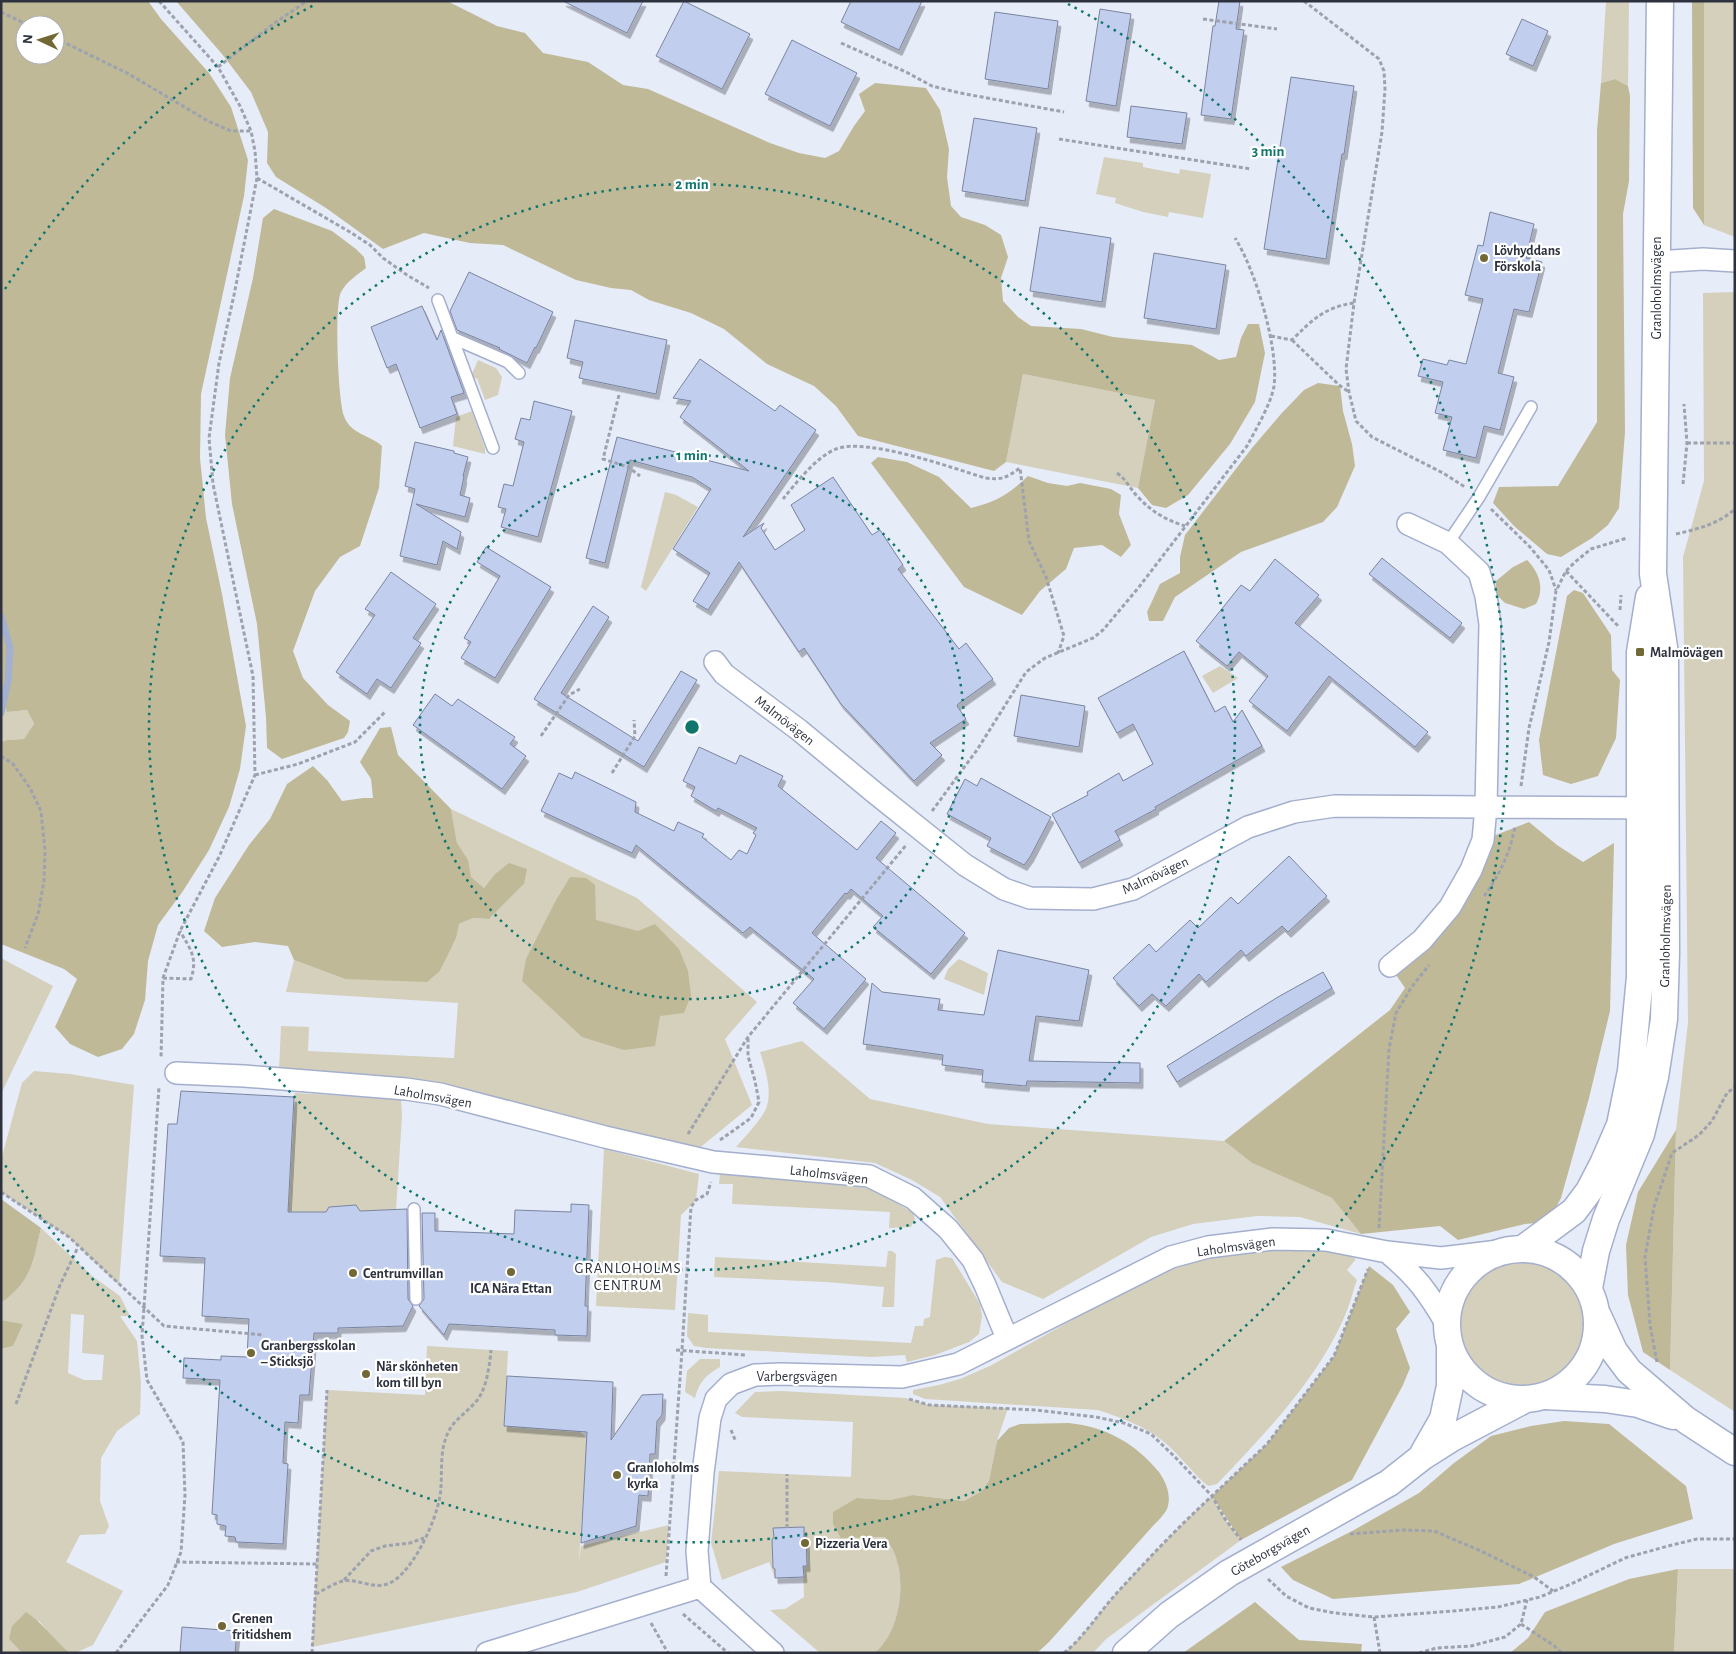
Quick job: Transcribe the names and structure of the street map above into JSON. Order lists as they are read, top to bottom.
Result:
{
  "streets": {
    "street": [
      "Granloholmsvägen",
      "Malmövägen",
      "Laholmsvägen",
      "Varbergsvägen",
      "Göteborgsvägen"
    ]
  },
  "crossings": [
    ["Granloholmsvägen", "Malmövägen"],
    ["Granloholmsvägen", "Laholmsvägen"],
    ["Granloholmsvägen", "Göteborgsvägen"],
    ["Laholmsvägen", "Varbergsvägen"],
    ["Laholmsvägen", "Göteborgsvägen"]
  ],
  "districts": ["GRANLOHOLMS CENTRUM"],
  "places": {
    "other": [
      "Lövhyddans Förskola",
      "ICA Nära Ettan",
      "Centrumvillan",
      "Granbergsskolan – Sticksjö",
      "När skönheten kom till byn",
      "Granloholms kyrka",
      "Pizzeria Vera",
      "Grenen fritidshem"
    ],
    "transit": ["Malmövägen"]
  },
  "north": "left",
  "rings": ["3 min", "2 min", "1 min"]
}
